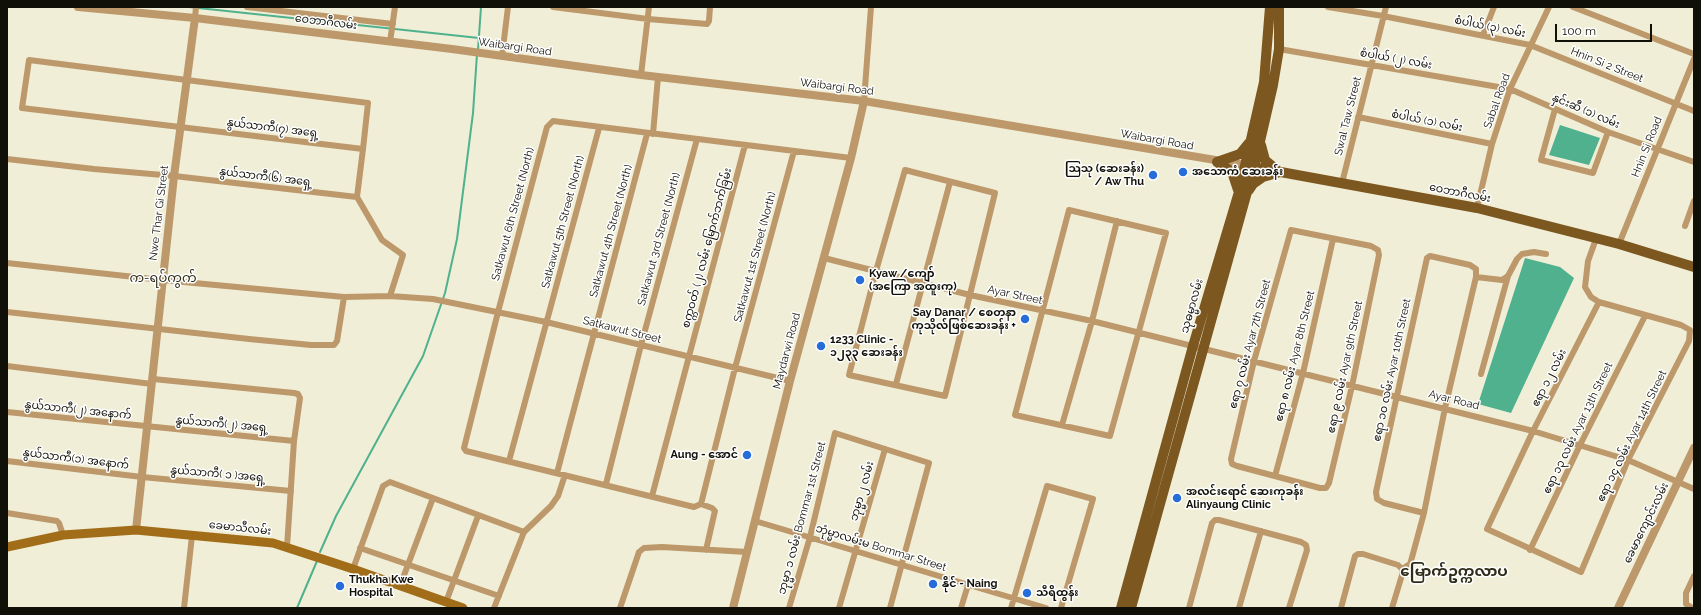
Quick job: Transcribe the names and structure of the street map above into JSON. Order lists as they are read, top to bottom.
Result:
{
  "streets": {
    "main road": ["ဝေဘာဂီလမ်း", "သုဓမ္မာလမ်း", "ခေမာသီလမ်း"],
    "street": [
      "စံပါယ် (၃) လမ်း",
      "Waibargi Road",
      "စံပါယ် (၂) လမ်း",
      "Hnin Si 2 Street",
      "Sabal Road",
      "နှင်းဆီ (၁) လမ်း",
      "Swal Taw Street",
      "စံပါယ် (၁) လမ်း",
      "နွယ်သာကီ(၇) အရှေ့",
      "Hnin Si Road",
      "နွယ်သာကီ(၆) အရှေ့",
      "Nwe Thar Gi Street",
      "Satkawut 6th Street (North)",
      "Satkawut 5th Street (North)",
      "Satkawut 4th Street (North)",
      "Satkawut 3rd Street (North)",
      "စက္ကဝတ် (၂) လမ်း မြောက်ဘက်ခြမ်း",
      "Satkawut 1st Street (North)",
      "Ayar Street",
      "Satkawut Street",
      "ဧရာ ၇ လမ်း Ayar 7th Street",
      "Maydarwi Road",
      "ဧရာ ၈ လမ်း Ayar 8th Street",
      "ဧရာ ၉ လမ်း Ayar 9th Street",
      "ဧရာ ၁၀ လမ်း Ayar 10th Street",
      "ဧရာ ၁၂ လမ်း",
      "Ayar Road",
      "နွယ်သာကီ(၂) အနောက်",
      "နွယ်သာကီ(၂) အရှေ့",
      "ဧရာ ၁၃ လမ်း Ayar 13th Street",
      "ဧရာ ၁၄ လမ်း Ayar 14th Street",
      "နွယ်သာကီ(၁) အနောက်",
      "နွယ်သာကီ( ၁ )အရှေ့",
      "ဘုမ္မာ ၂ လမ်း",
      "ဘုမ္မာ ၁ လမ်း Bommar 1st Street",
      "ခေမာကျောင်းလမ်း",
      "ဘုံမ္မာလမ်းမ Bommar Street"
    ]
  },
  "crossings": [
    ["ဝေဘာဂီလမ်း", "Waibargi Road"],
    ["ဝေဘာဂီလမ်း", "Sabal Road"],
    ["ဝေဘာဂီလမ်း", "Swal Taw Street"],
    ["ဝေဘာဂီလမ်း", "Hnin Si Road"],
    ["ဝေဘာဂီလမ်း", "Nwe Thar Gi Street"],
    ["ဝေဘာဂီလမ်း", "သုဓမ္မာလမ်း"],
    ["စံပါယ် (၃) လမ်း", "Hnin Si 2 Street"],
    ["စံပါယ် (၃) လမ်း", "Sabal Road"],
    ["စံပါယ် (၃) လမ်း", "Swal Taw Street"],
    ["Waibargi Road", "Satkawut 4th Street (North)"],
    ["Waibargi Road", "Maydarwi Road"],
    ["စံပါယ် (၂) လမ်း", "Sabal Road"],
    ["စံပါယ် (၂) လမ်း", "နှင်းဆီ (၁) လမ်း"],
    ["စံပါယ် (၂) လမ်း", "Swal Taw Street"],
    ["စံပါယ် (၂) လမ်း", "သုဓမ္မာလမ်း"],
    ["Hnin Si 2 Street", "Sabal Road"],
    ["Hnin Si 2 Street", "Hnin Si Road"],
    ["Sabal Road", "နှင်းဆီ (၁) လမ်း"],
    ["Sabal Road", "စံပါယ် (၁) လမ်း"],
    ["နှင်းဆီ (၁) လမ်း", "Hnin Si Road"],
    ["Swal Taw Street", "စံပါယ် (၁) လမ်း"],
    ["နွယ်သာကီ(၇) အရှေ့", "Nwe Thar Gi Street"],
    ["နွယ်သာကီ(၆) အရှေ့", "Nwe Thar Gi Street"],
    ["Nwe Thar Gi Street", "Satkawut Street"],
    ["Nwe Thar Gi Street", "နွယ်သာကီ(၂) အနောက်"],
    ["Nwe Thar Gi Street", "နွယ်သာကီ(၂) အရှေ့"],
    ["Nwe Thar Gi Street", "နွယ်သာကီ(၁) အနောက်"],
    ["Nwe Thar Gi Street", "နွယ်သာကီ( ၁ )အရှေ့"],
    ["Nwe Thar Gi Street", "ခေမာသီလမ်း"],
    ["Satkawut 6th Street (North)", "Satkawut 5th Street (North)"],
    ["Satkawut 6th Street (North)", "Satkawut Street"],
    ["Satkawut 5th Street (North)", "Satkawut Street"],
    ["Satkawut 4th Street (North)", "Satkawut Street"],
    ["Satkawut 3rd Street (North)", "Satkawut Street"],
    ["စက္ကဝတ် (၂) လမ်း မြောက်ဘက်ခြမ်း", "Satkawut Street"],
    ["Satkawut 1st Street (North)", "Satkawut Street"],
    ["Ayar Street", "သုဓမ္မာလမ်း"],
    ["Ayar Street", "Maydarwi Road"],
    ["Ayar Street", "Ayar Road"],
    ["သုဓမ္မာလမ်း", "Ayar Road"],
    ["Satkawut Street", "Maydarwi Road"],
    ["ဧရာ ၇ လမ်း Ayar 7th Street", "ဧရာ ၈ လမ်း Ayar 8th Street"],
    ["ဧရာ ၇ လမ်း Ayar 7th Street", "ဧရာ ၉ လမ်း Ayar 9th Street"],
    ["ဧရာ ၇ လမ်း Ayar 7th Street", "Ayar Road"],
    ["Maydarwi Road", "ဘုံမ္မာလမ်းမ Bommar Street"],
    ["ဧရာ ၈ လမ်း Ayar 8th Street", "ဧရာ ၉ လမ်း Ayar 9th Street"],
    ["ဧရာ ၈ လမ်း Ayar 8th Street", "Ayar Road"],
    ["ဧရာ ၉ လမ်း Ayar 9th Street", "Ayar Road"],
    ["ဧရာ ၁၀ လမ်း Ayar 10th Street", "Ayar Road"],
    ["ဧရာ ၁၂ လမ်း", "Ayar Road"],
    ["ဧရာ ၁၂ လမ်း", "ဧရာ ၁၃ လမ်း Ayar 13th Street"],
    ["ဧရာ ၁၂ လမ်း", "ဧရာ ၁၄ လမ်း Ayar 14th Street"],
    ["Ayar Road", "ဧရာ ၁၃ လမ်း Ayar 13th Street"],
    ["Ayar Road", "ဧရာ ၁၄ လမ်း Ayar 14th Street"],
    ["Ayar Road", "ခေမာကျောင်းလမ်း"],
    ["နွယ်သာကီ(၂) အနောက်", "နွယ်သာကီ(၂) အရှေ့"],
    ["ဧရာ ၁၃ လမ်း Ayar 13th Street", "ဧရာ ၁၄ လမ်း Ayar 14th Street"],
    ["နွယ်သာကီ(၁) အနောက်", "နွယ်သာကီ( ၁ )အရှေ့"],
    ["ဘုမ္မာ ၂ လမ်း", "ဘုမ္မာ ၁ လမ်း Bommar 1st Street"],
    ["ဘုမ္မာ ၂ လမ်း", "ဘုံမ္မာလမ်းမ Bommar Street"],
    ["ဘုမ္မာ ၁ လမ်း Bommar 1st Street", "ဘုံမ္မာလမ်းမ Bommar Street"]
  ],
  "districts": ["က-ရပ်ကွက်", "မြောက်‌ဥက္ကလာပ"],
  "places": [
    "အသောကံ ဆေးခန်း",
    "သြသု (ဆေးခန်း) / Aw Thu",
    "Kyaw /ကျော် (အကြော အထူးကု)",
    "Say Danar / စေတနာ ကုသိုလ်ဖြစ်ဆေးခန်း +",
    "1233 Clinic - ၁၂၃၃ ဆေးခန်း",
    "Aung - အောင်",
    "အလင်းရောင် ဆေးကုခန်း Alinyaung Clinic",
    "နိုင် - Naing",
    "Thukha Kwe Hospital",
    "သီရိထွန်း"
  ],
  "scale_bar": "100 m"
}
